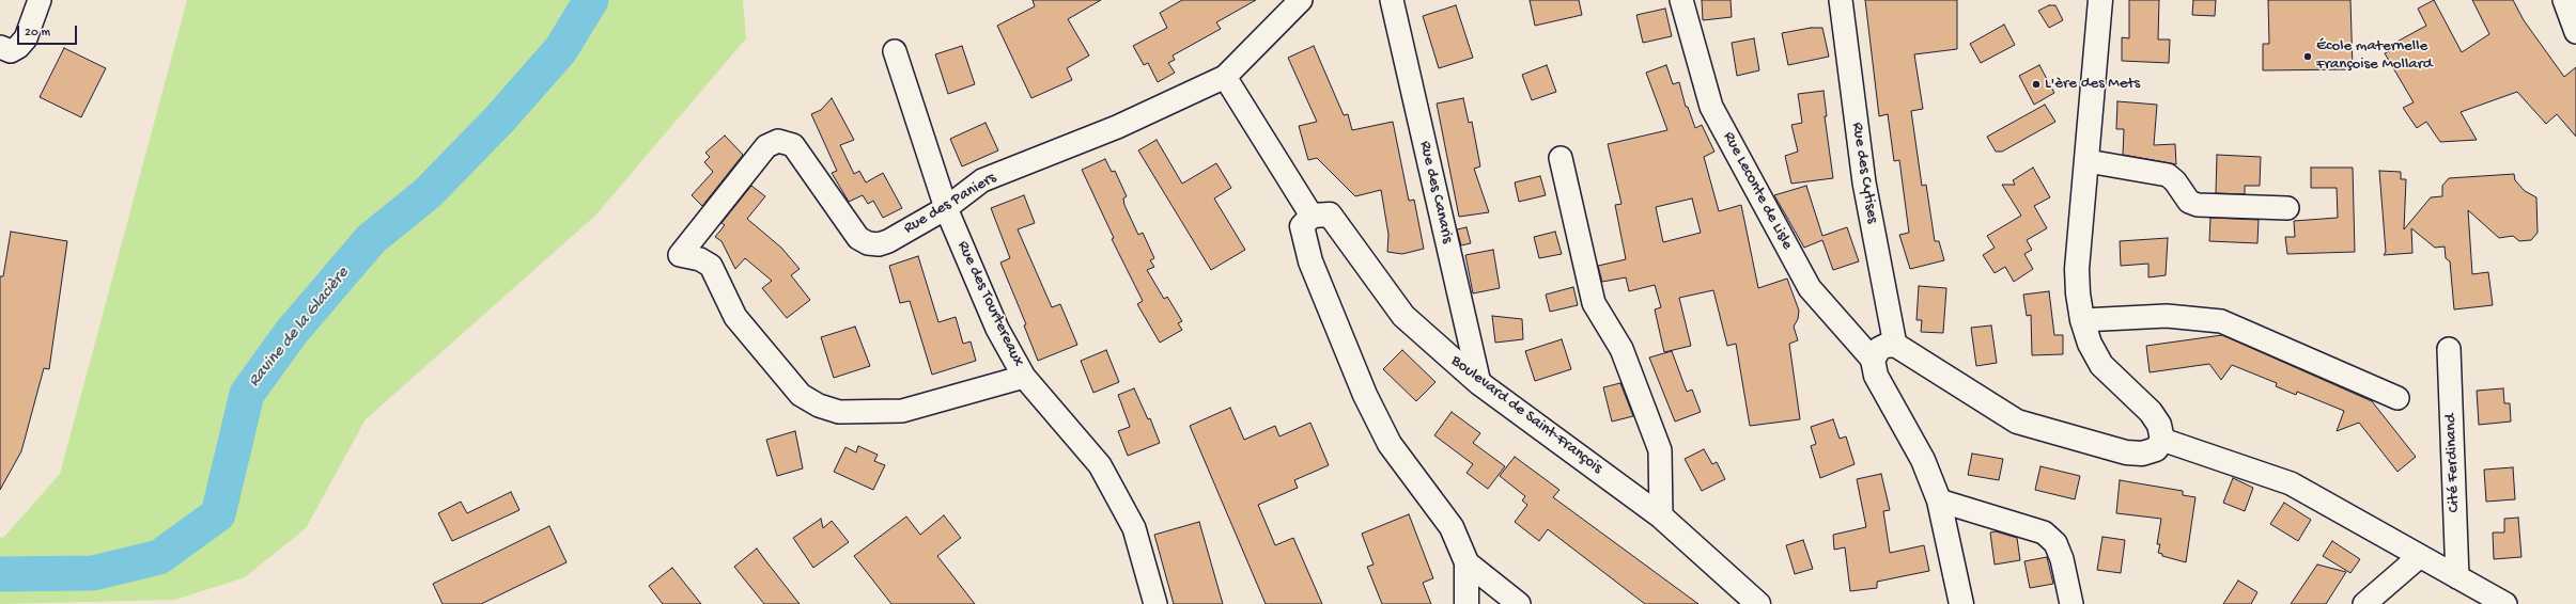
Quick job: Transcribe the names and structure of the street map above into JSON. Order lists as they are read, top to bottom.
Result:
{
  "streets": {
    "main road": ["Boulevard de Saint-François"],
    "street": [
      "Rue des Cytises",
      "Rue Leconte de Lisle",
      "Rue des Canaris",
      "Rue des Paniers",
      "Rue des Tourtereaux",
      "Cité Ferdinand"
    ]
  },
  "crossings": [
    ["Rue des Canaris", "Boulevard de Saint-François"],
    ["Rue des Paniers", "Rue des Tourtereaux"]
  ],
  "water": ["Ravine de la Glacière"],
  "places": ["École maternelle Françoise Mollard", "L'ère des Mets"],
  "scale_bar": "20 m"
}
